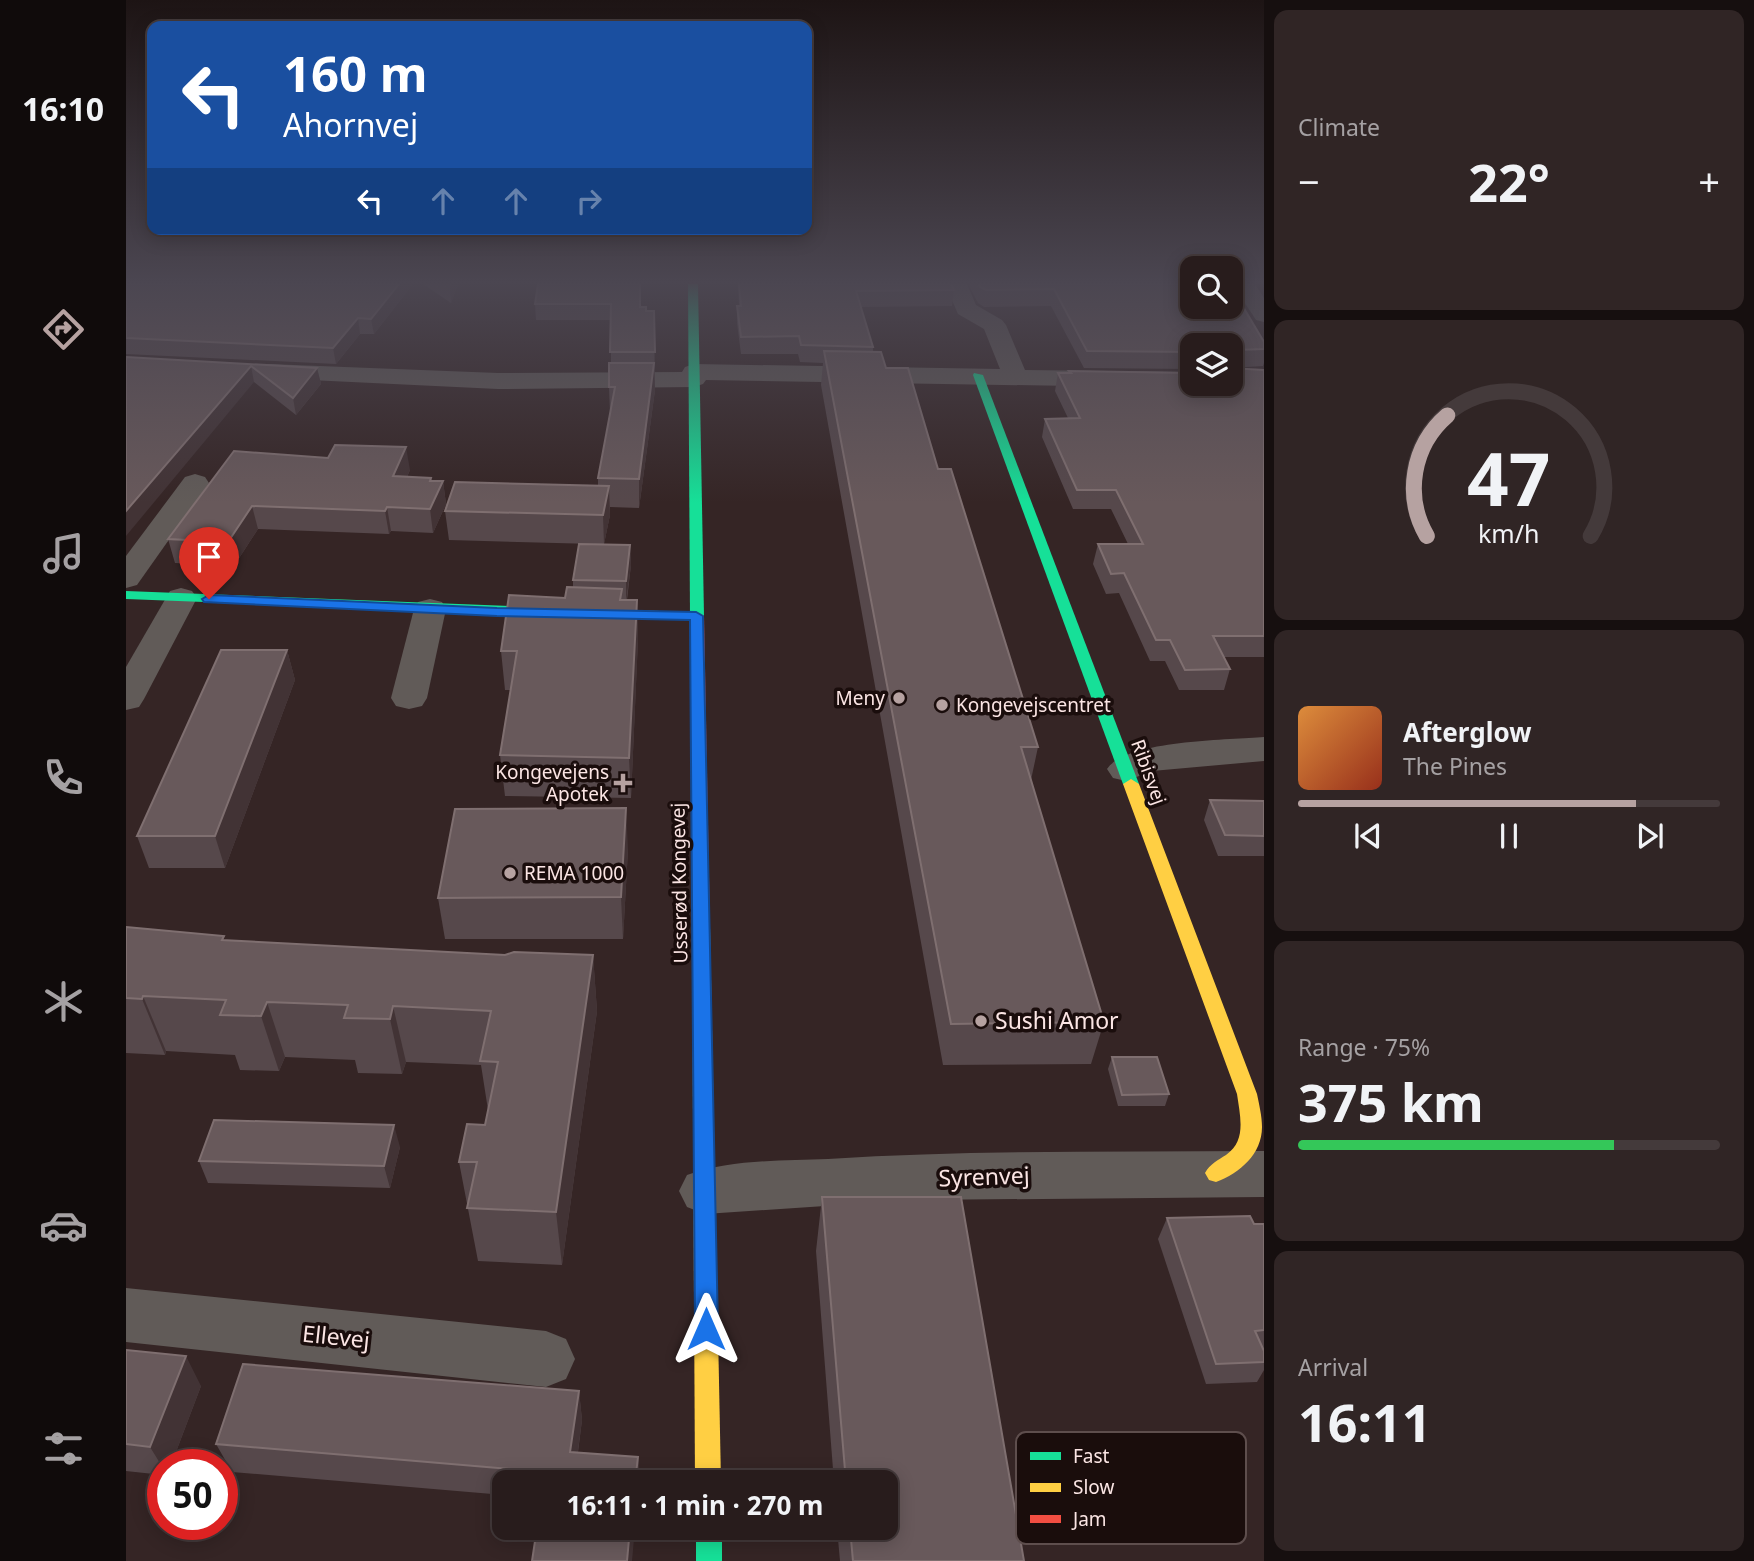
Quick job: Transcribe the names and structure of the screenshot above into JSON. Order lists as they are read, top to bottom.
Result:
{
  "streets": {
    "street": [
      "Ribisvej",
      "Usserød Kongevej",
      "Syrenvej",
      "Ellevej"
    ]
  },
  "crossings": [
    ["Ribisvej", "Syrenvej"],
    ["Usserød Kongevej", "Syrenvej"]
  ],
  "places": {
    "other": [
      "Meny",
      "Kongevejscentret",
      "REMA 1000",
      "Sushi Amor"
    ],
    "health": ["Kongevejens Apotek"]
  },
  "legend": ["Fast", "Slow", "Jam"],
  "page": {
    "tabs": "16:10",
    "tile": [
      "Climate",
      ["Range · 75%", "375 km"],
      ["Arrival", "16:11"]
    ],
    "turn": ["160 m", "Ahornvej"],
    "heat": ["−", "22°", "+"],
    "song": ["Afterglow", "The Pines"],
    "limit": "50",
    "trip": "16:11 · 1 min · 270 m",
    "gauge": ["47", "km/h"]
  }
}
